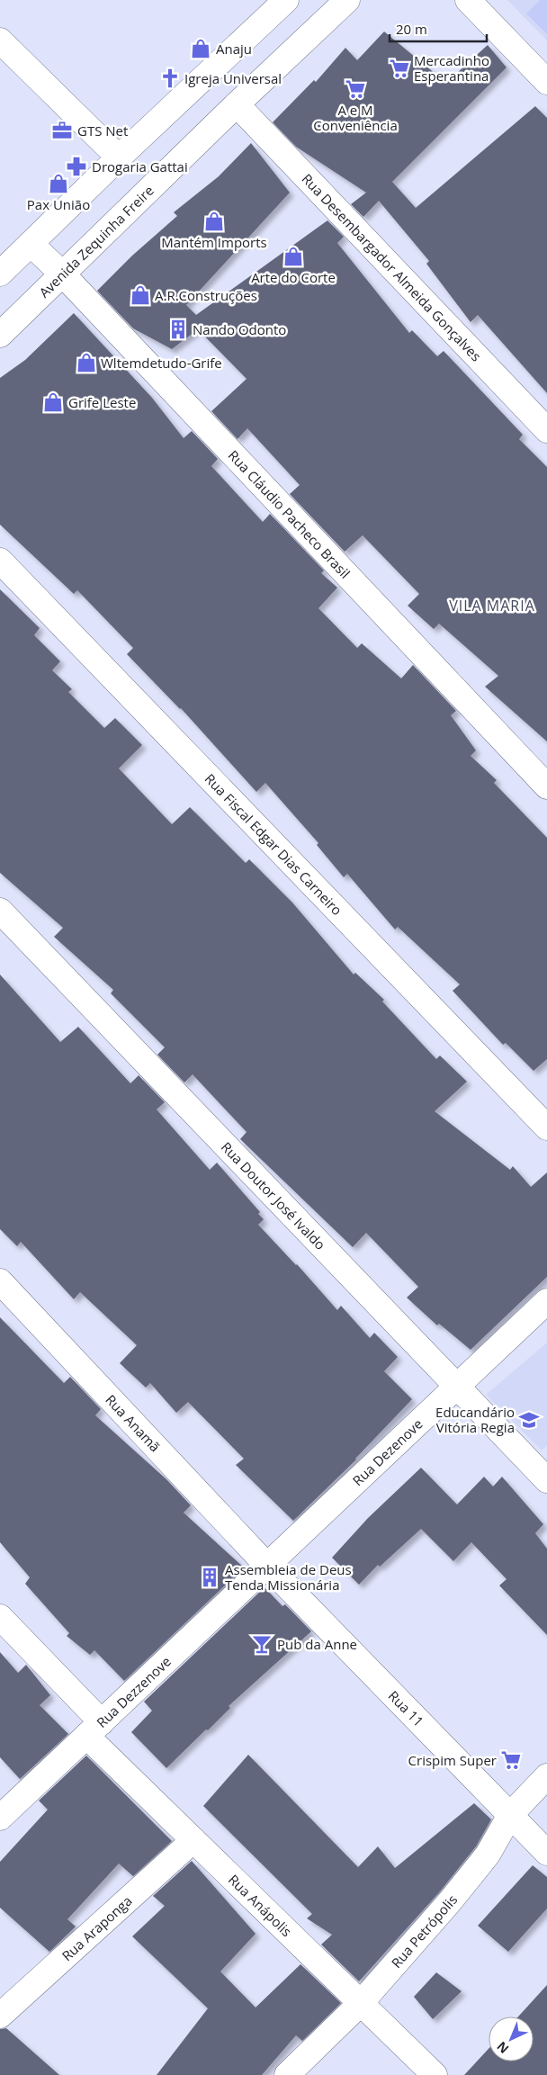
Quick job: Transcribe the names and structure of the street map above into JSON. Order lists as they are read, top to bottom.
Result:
{
  "streets": {
    "street": [
      "Avenida Zequinha Freire",
      "Rua Desembargador Almeida Gonçalves",
      "Rua Cláudio Pacheco Brasil",
      "Rua Fiscal Edgar Dias Carneiro",
      "Rua Doutor José Ivaldo",
      "Rua Anamã",
      "Rua Dezenove",
      "Rua Dezzenove",
      "Rua 11",
      "Rua Anápolis",
      "Rua Araponga",
      "Rua Petrópolis"
    ]
  },
  "crossings": [
    ["Avenida Zequinha Freire", "Rua Desembargador Almeida Gonçalves"],
    ["Avenida Zequinha Freire", "Rua Cláudio Pacheco Brasil"],
    ["Rua Doutor José Ivaldo", "Rua Dezenove"],
    ["Rua Anamã", "Rua Dezenove"],
    ["Rua Anamã", "Rua Dezzenove"],
    ["Rua Anamã", "Rua 11"],
    ["Rua Dezenove", "Rua Dezzenove"],
    ["Rua Dezenove", "Rua 11"],
    ["Rua Dezzenove", "Rua 11"],
    ["Rua Dezzenove", "Rua Anápolis"],
    ["Rua 11", "Rua Petrópolis"],
    ["Rua Anápolis", "Rua Araponga"],
    ["Rua Anápolis", "Rua Petrópolis"]
  ],
  "districts": ["VILA MARIA"],
  "places": {
    "shop": [
      "Anaju",
      "Pax União",
      "Mantém Imports",
      "Arte do Corte",
      "A.R.Construções",
      "Wltemdetudo-Grife",
      "Grife Leste"
    ],
    "supermarket": ["Mercadinho Esperantina", "A e M Conveniência", "Crispim Super"],
    "church": ["Igreja Universal"],
    "office": ["GTS Net"],
    "pharmacy": ["Drogaria Gattai"],
    "building": ["Nando Odonto", "Assembleia de Deus Tenda Missionária"],
    "school or university": ["Educandário Vitória Regia"],
    "bar": ["Pub da Anne"]
  },
  "scale_bar": "20 m",
  "north": "bottom left"
}
